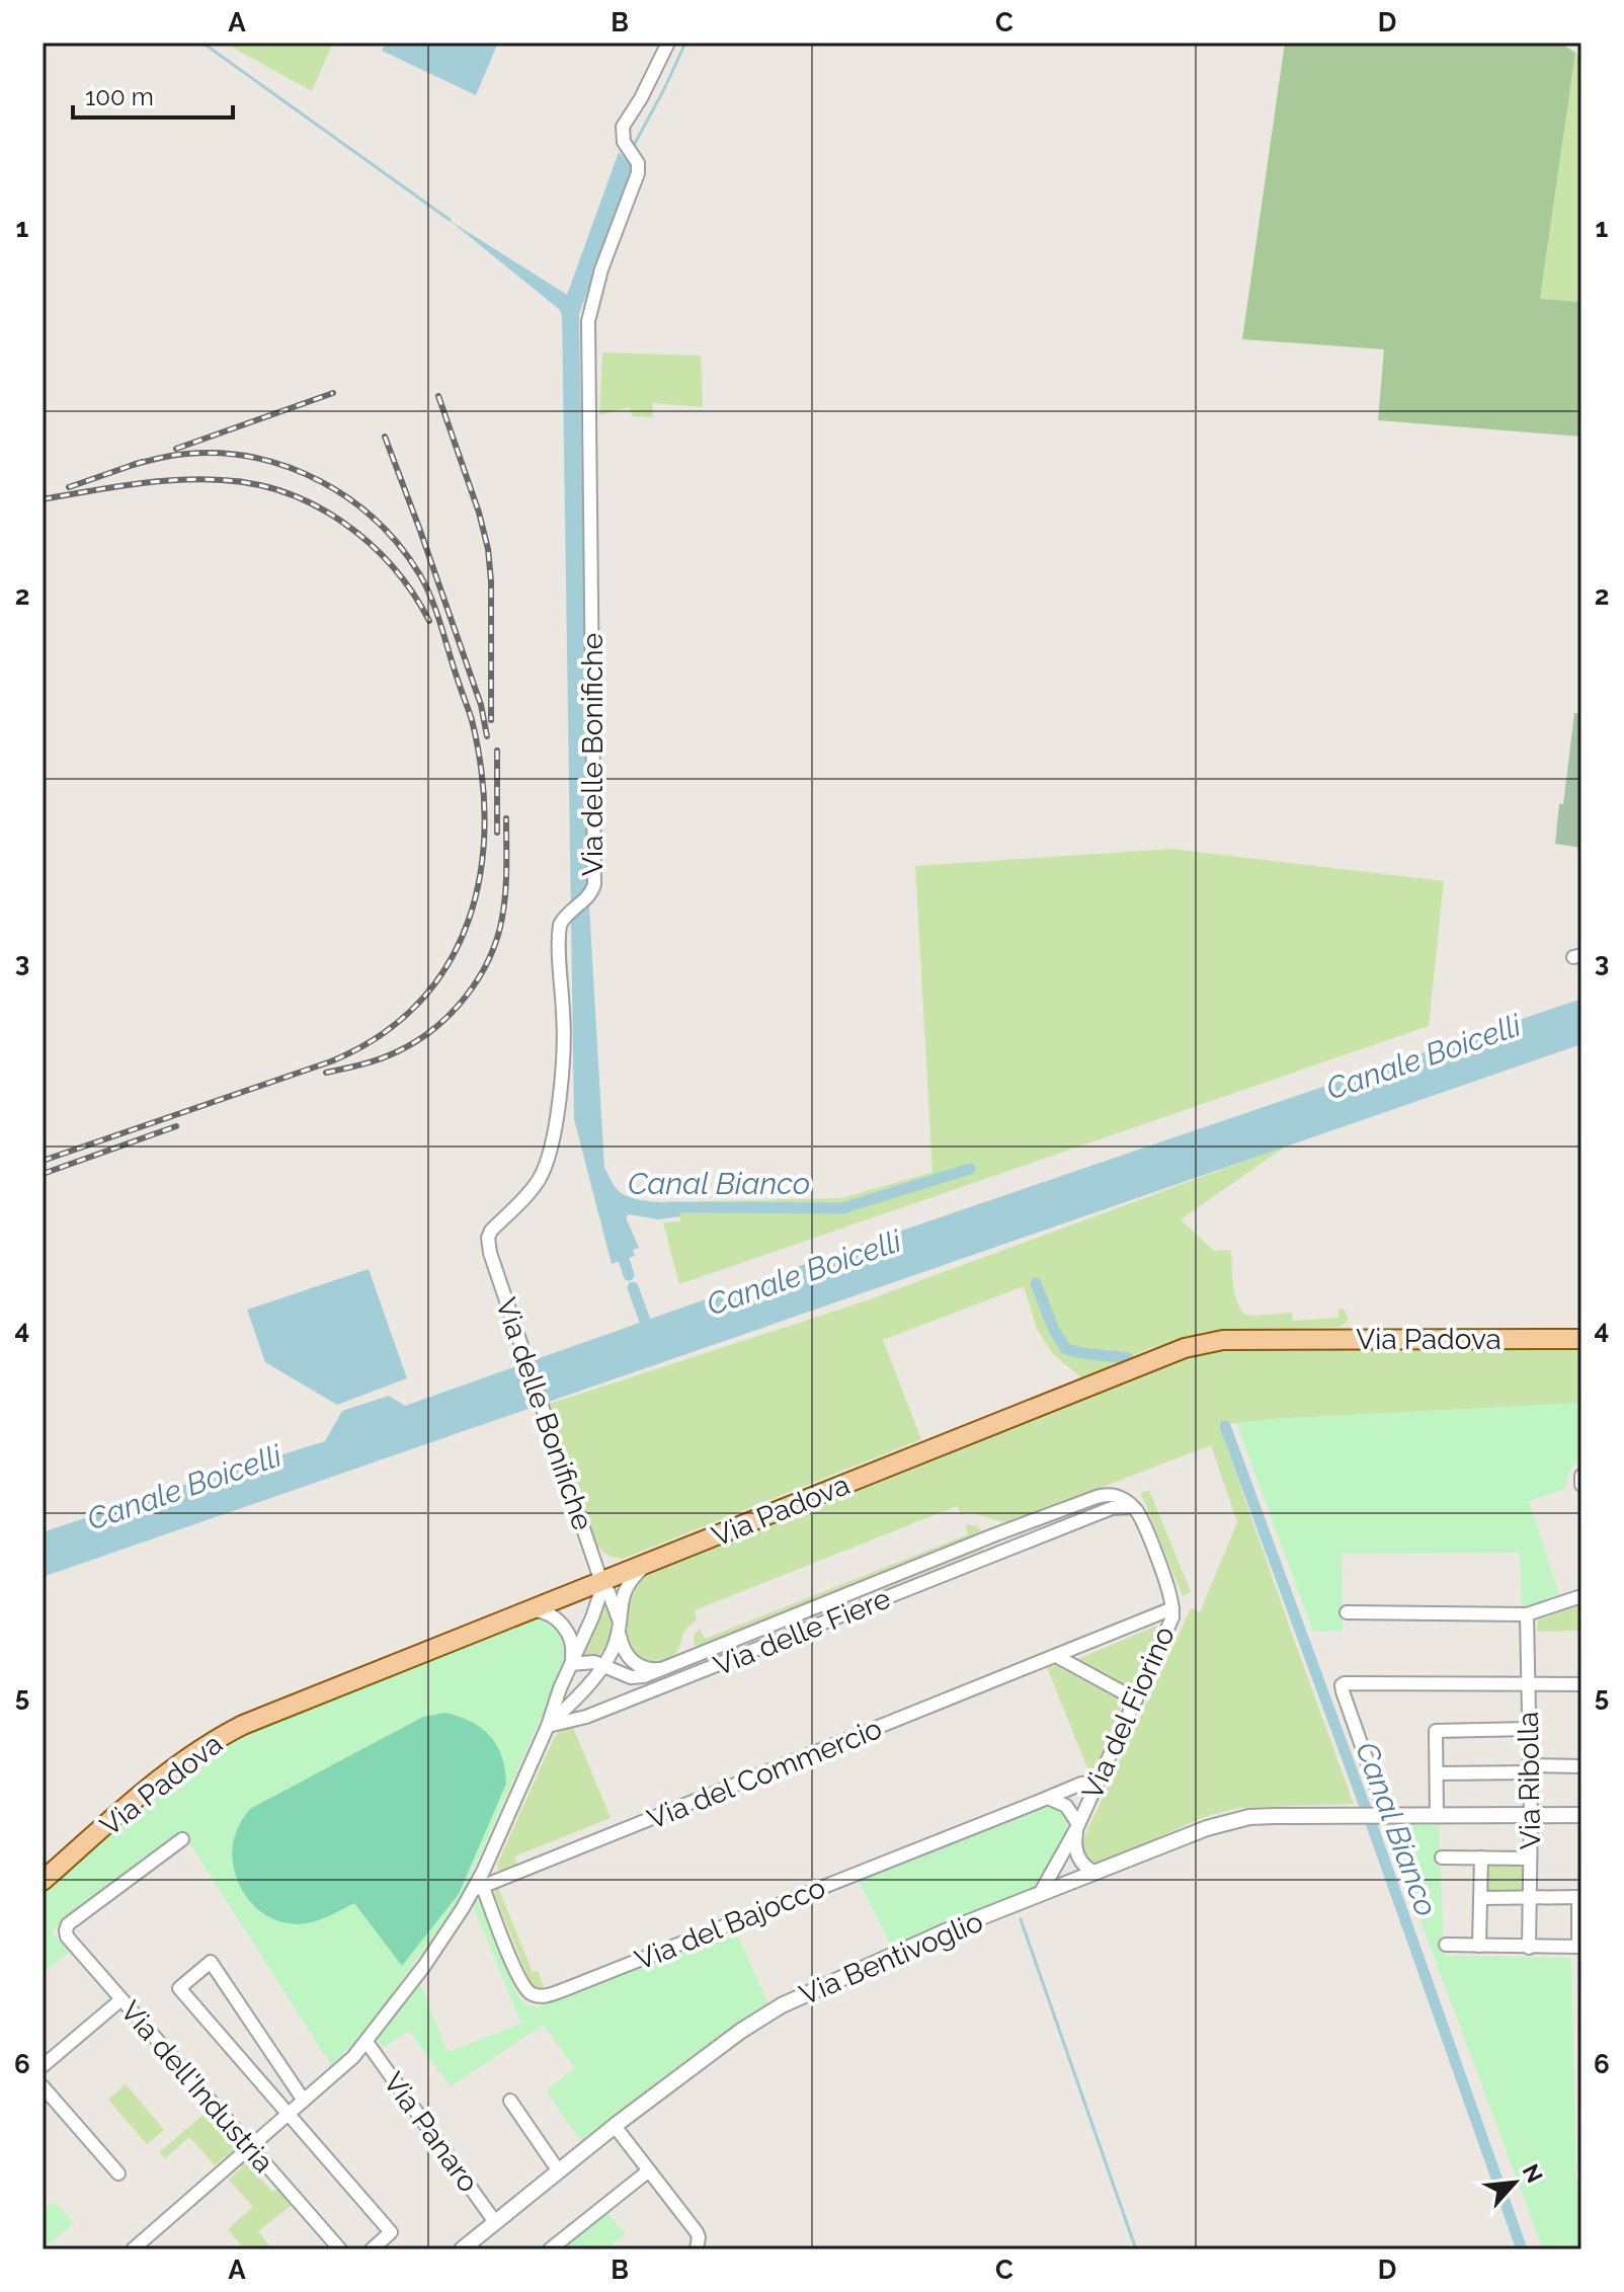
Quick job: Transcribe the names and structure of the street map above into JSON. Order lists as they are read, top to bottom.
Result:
{
  "streets": {
    "main road": ["Via Padova"],
    "street": [
      "Via delle Bonifiche",
      "Via delle Fiere",
      "Via del Fiorino",
      "Via del Commercio",
      "Via Ribolla",
      "Via del Bajocco",
      "Via Bentivoglio",
      "Via dell'Industria",
      "Via Panaro"
    ]
  },
  "crossings": [
    ["Via delle Bonifiche", "Via Padova"],
    ["Via Padova", "Via dell'Industria"],
    ["Via delle Fiere", "Via del Fiorino"],
    ["Via del Fiorino", "Via del Commercio"],
    ["Via del Fiorino", "Via del Bajocco"],
    ["Via del Fiorino", "Via Bentivoglio"],
    ["Via del Commercio", "Via del Bajocco"],
    ["Via Ribolla", "Via Bentivoglio"],
    ["Via Bentivoglio", "Via Panaro"]
  ],
  "water": ["Canale Boicelli", "Canal Bianco"],
  "scale_bar": "100 m",
  "north": "top right",
  "grid": {
    "columns": [
      "A",
      "B",
      "C",
      "D"
    ],
    "rows": [
      "1",
      "2",
      "3",
      "4",
      "5",
      "6"
    ]
  }
}
